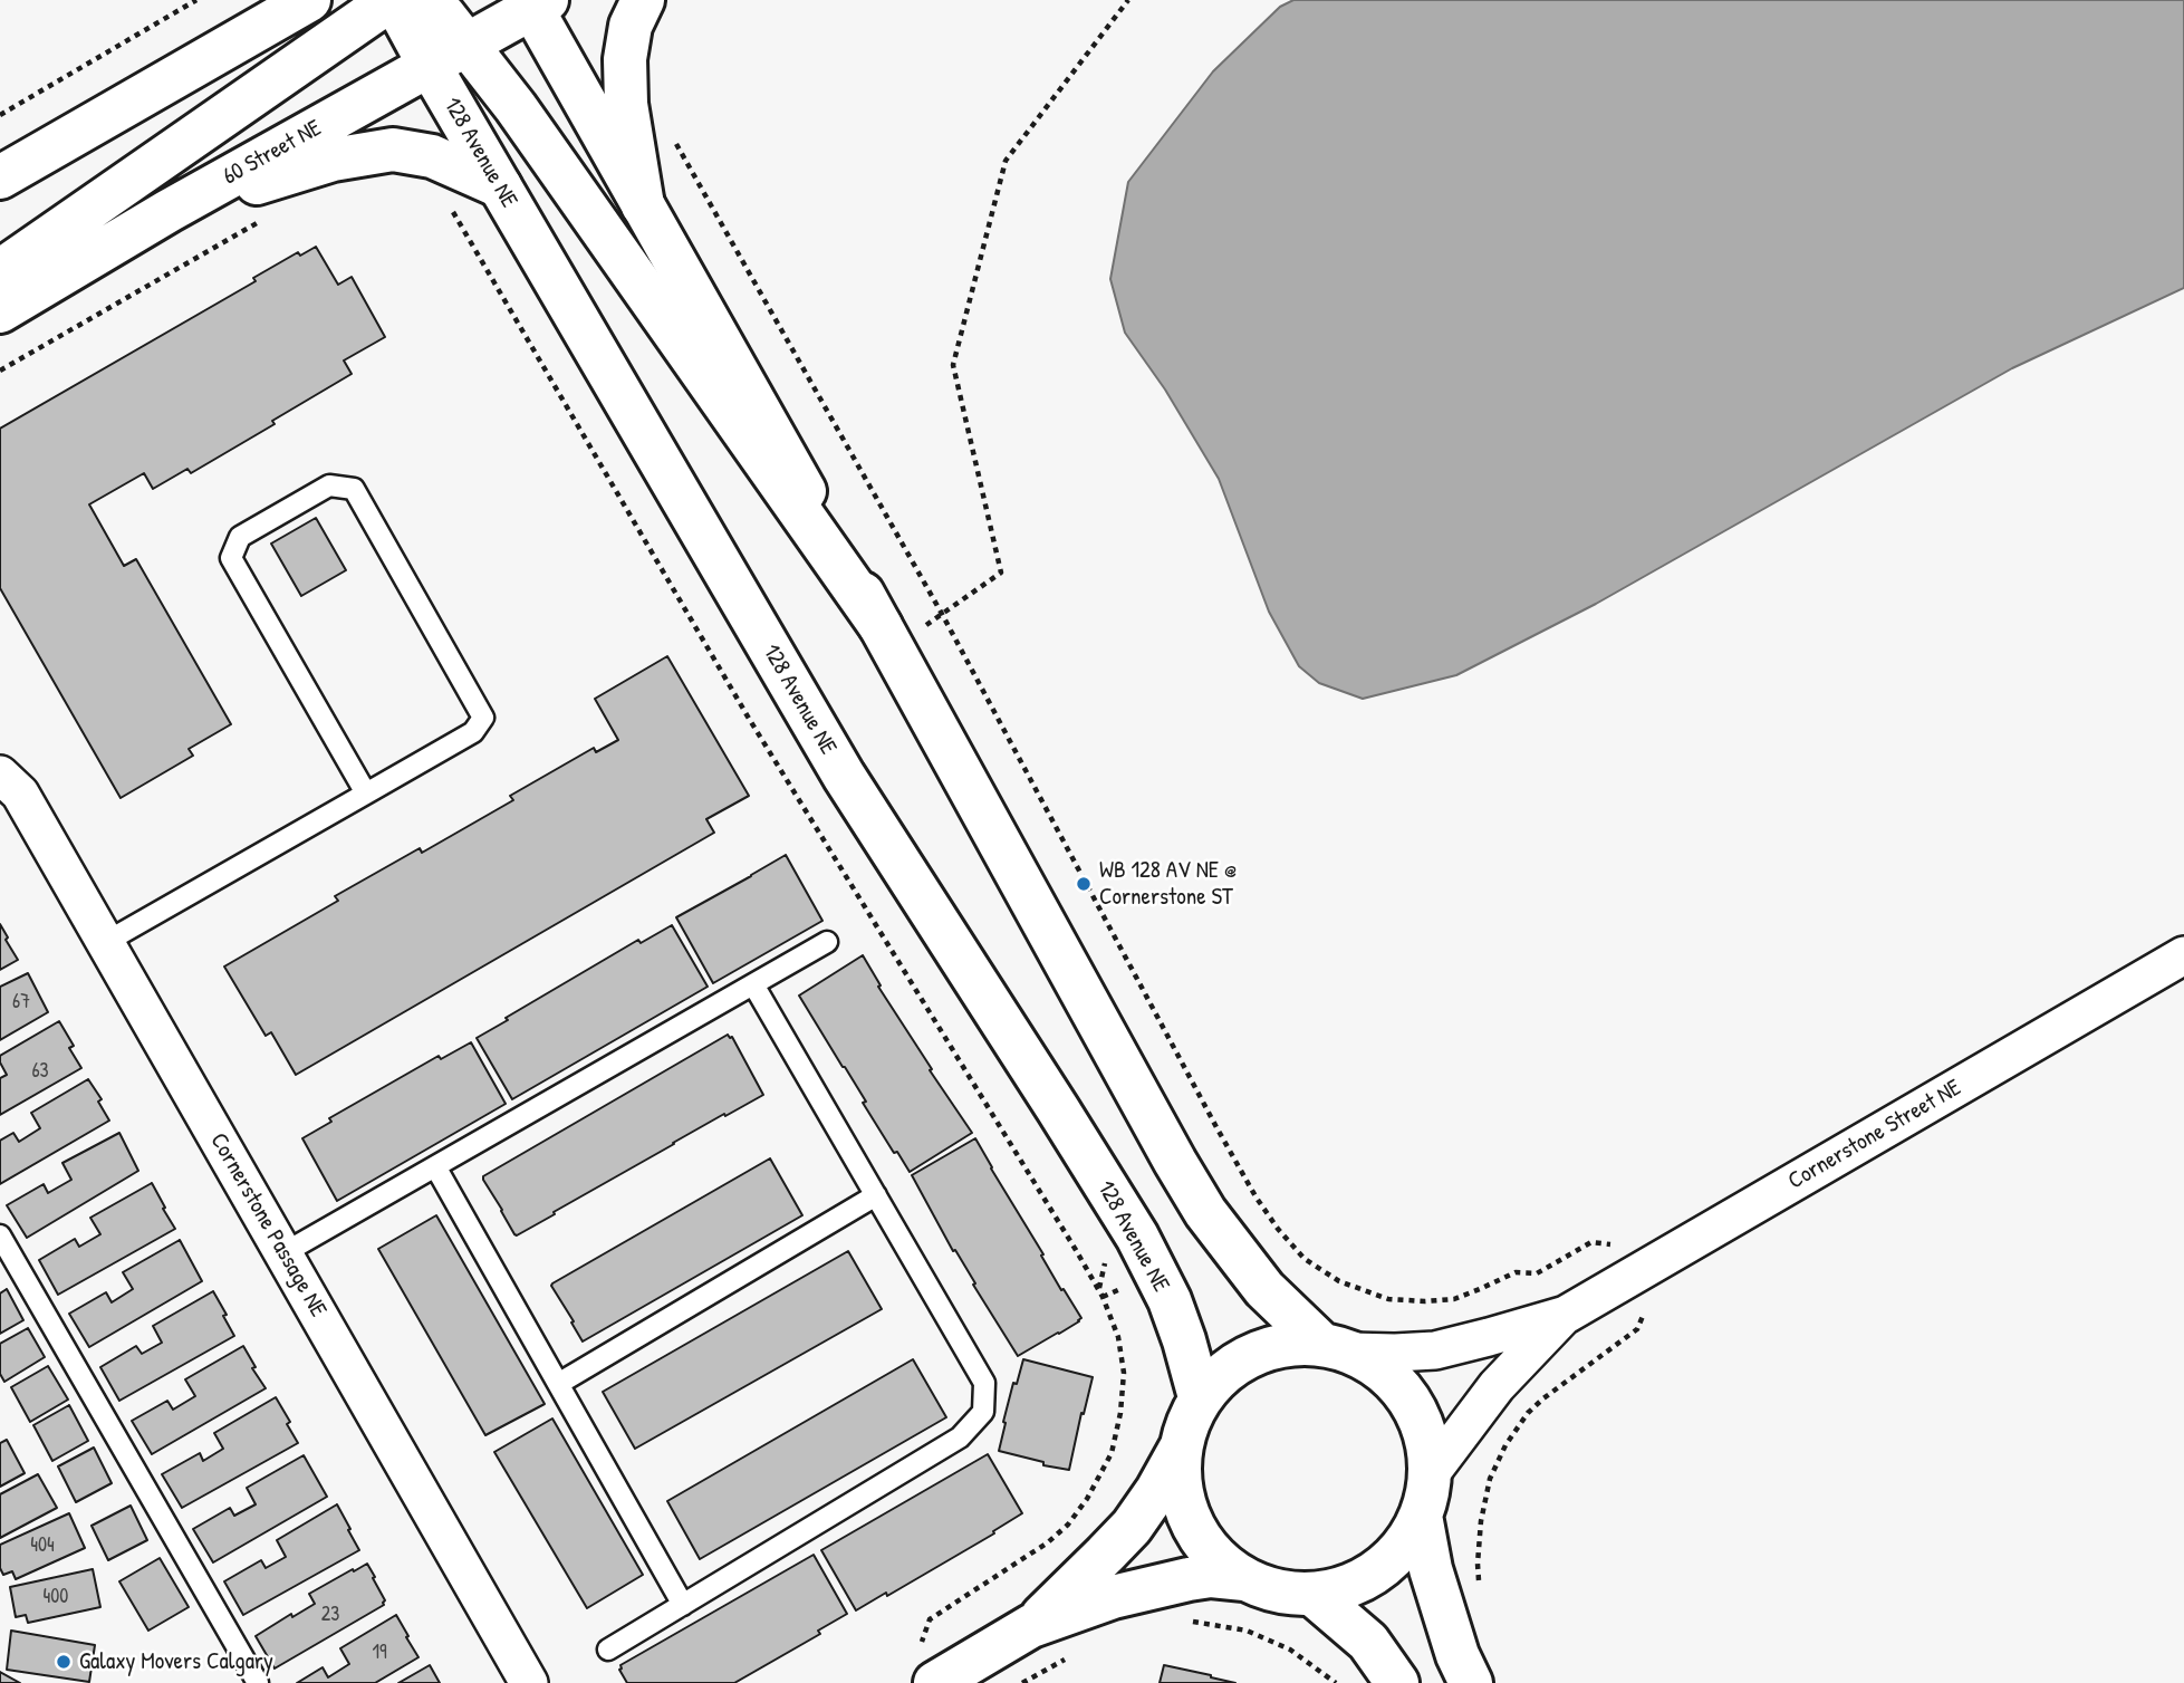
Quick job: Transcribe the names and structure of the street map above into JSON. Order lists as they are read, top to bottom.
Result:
{
  "streets": {
    "street": [
      "60 Street NE",
      "128 Avenue NE",
      "Cornerstone Street NE",
      "Cornerstone Passage NE"
    ]
  },
  "crossings": [
    ["60 Street NE", "128 Avenue NE"],
    ["128 Avenue NE", "Cornerstone Street NE"]
  ],
  "places": ["WB 128 AV NE @ Cornerstone ST", "Galaxy Movers Calgary"],
  "house_numbers": [
    "67",
    "63",
    "404",
    "400",
    "23",
    "19"
  ]
}
